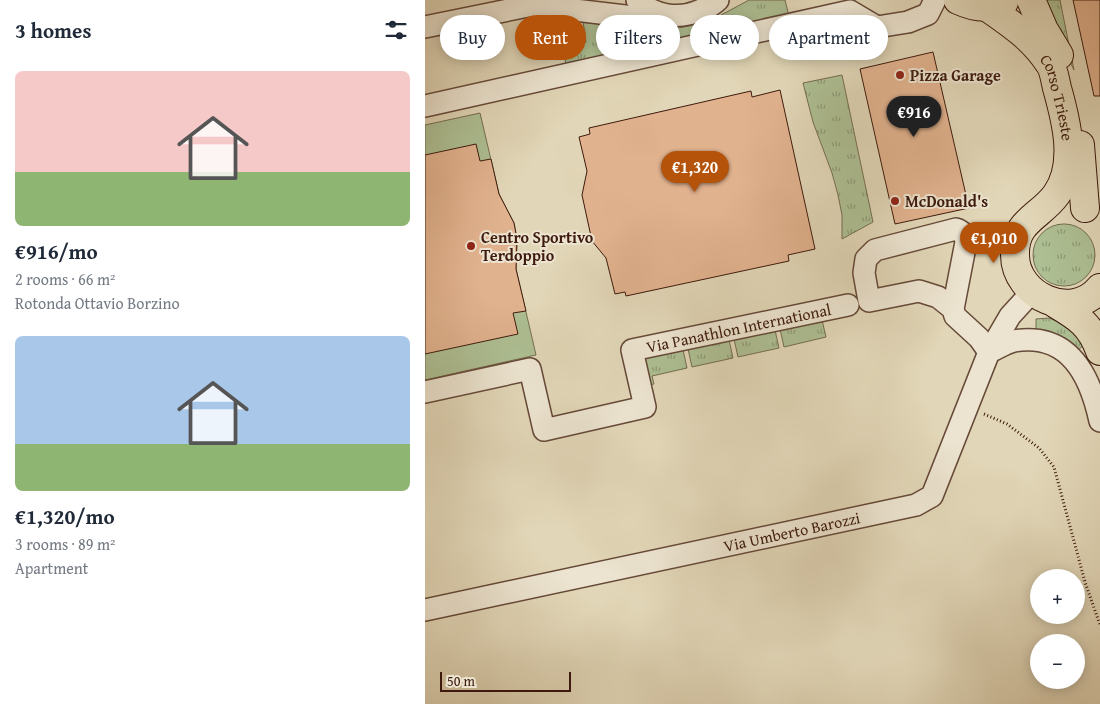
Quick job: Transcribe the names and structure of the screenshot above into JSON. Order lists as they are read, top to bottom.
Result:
{
  "streets": {
    "main road": ["Corso Trieste"],
    "street": ["Via Panathlon International", "Via Umberto Barozzi"]
  },
  "crossings": [
    ["Corso Trieste", "Via Umberto Barozzi"]
  ],
  "places": ["Pizza Garage", "McDonald's", "Centro Sportivo Terdoppio"],
  "scale_bar": "50 m",
  "page": {
    "heading": "3 homes",
    "chip": [
      "Buy",
      "Rent",
      "Filters",
      "New",
      "Apartment"
    ],
    "list": [
      {
        "name": "€916/mo",
        "note": "2 rooms · 66 m² · Rotonda Ottavio Borzino"
      },
      {
        "name": "€1,320/mo",
        "note": "3 rooms · 89 m² · Apartment"
      }
    ],
    "price": ["€916", "€1,320", "€1,010"],
    "map_buttons": ["+", "−"],
    "scale": "50 m"
  }
}
